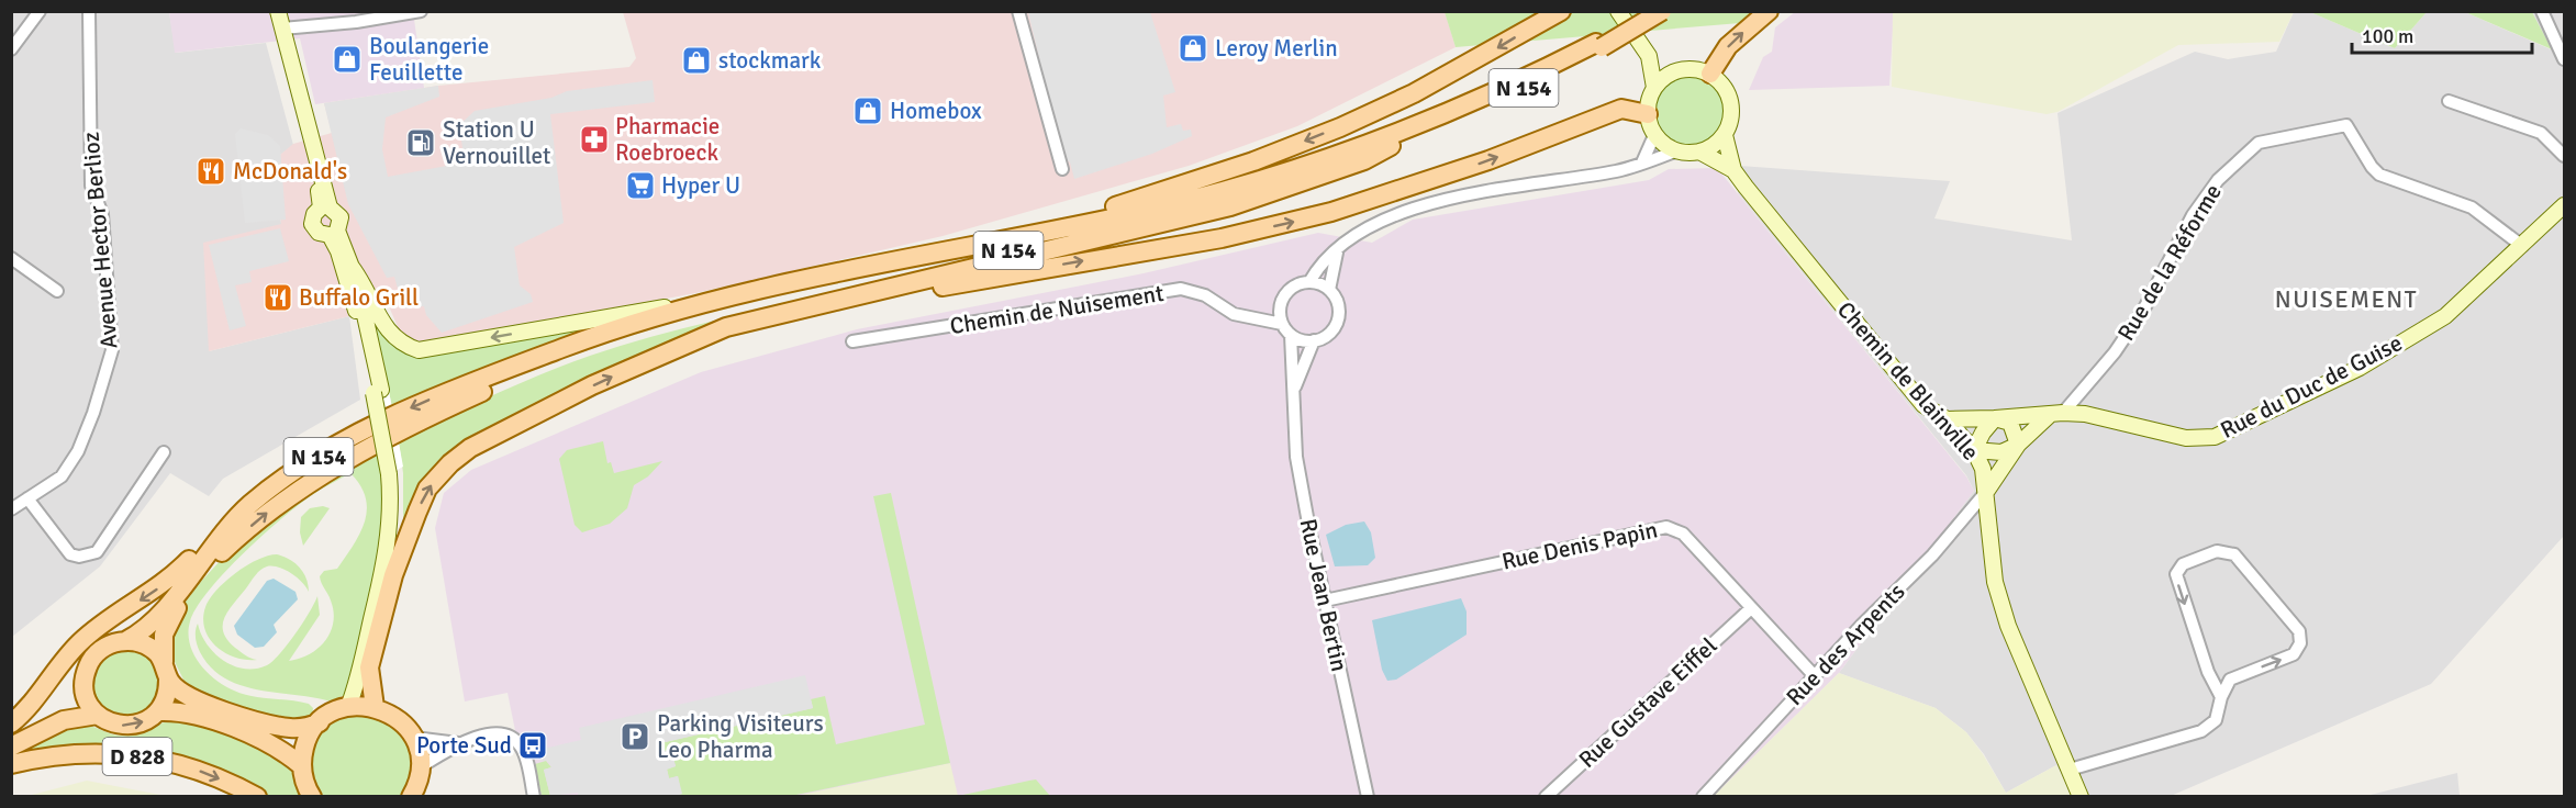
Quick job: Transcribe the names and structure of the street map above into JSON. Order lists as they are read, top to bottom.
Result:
{
  "streets": {
    "main road": ["N 154", "D 828"],
    "street": [
      "Avenue Hector Berlioz",
      "Rue de la Réforme",
      "Chemin de Nuisement",
      "Chemin de Blainville",
      "Rue du Duc de Guise",
      "Rue Denis Papin",
      "Rue Jean Bertin",
      "Rue des Arpents",
      "Rue Gustave Eiffel"
    ]
  },
  "crossings": [
    ["N 154", "D 828"],
    ["Rue de la Réforme", "Rue du Duc de Guise"],
    ["Chemin de Nuisement", "Rue Jean Bertin"],
    ["Chemin de Blainville", "Rue du Duc de Guise"],
    ["Chemin de Blainville", "Rue des Arpents"],
    ["Rue Denis Papin", "Rue Jean Bertin"],
    ["Rue Denis Papin", "Rue des Arpents"],
    ["Rue Denis Papin", "Rue Gustave Eiffel"]
  ],
  "districts": ["NUISEMENT"],
  "places": {
    "shop": [
      "Leroy Merlin",
      "Boulangerie Feuillette",
      "stockmark",
      "Homebox"
    ],
    "pharmacy": ["Pharmacie Roebroeck"],
    "fuel station": ["Station U Vernouillet"],
    "restaurant": ["McDonald's", "Buffalo Grill"],
    "supermarket": ["Hyper U"],
    "parking": ["Parking Visiteurs Leo Pharma"],
    "bus stop": ["Porte Sud"]
  },
  "scale_bar": "100 m"
}
